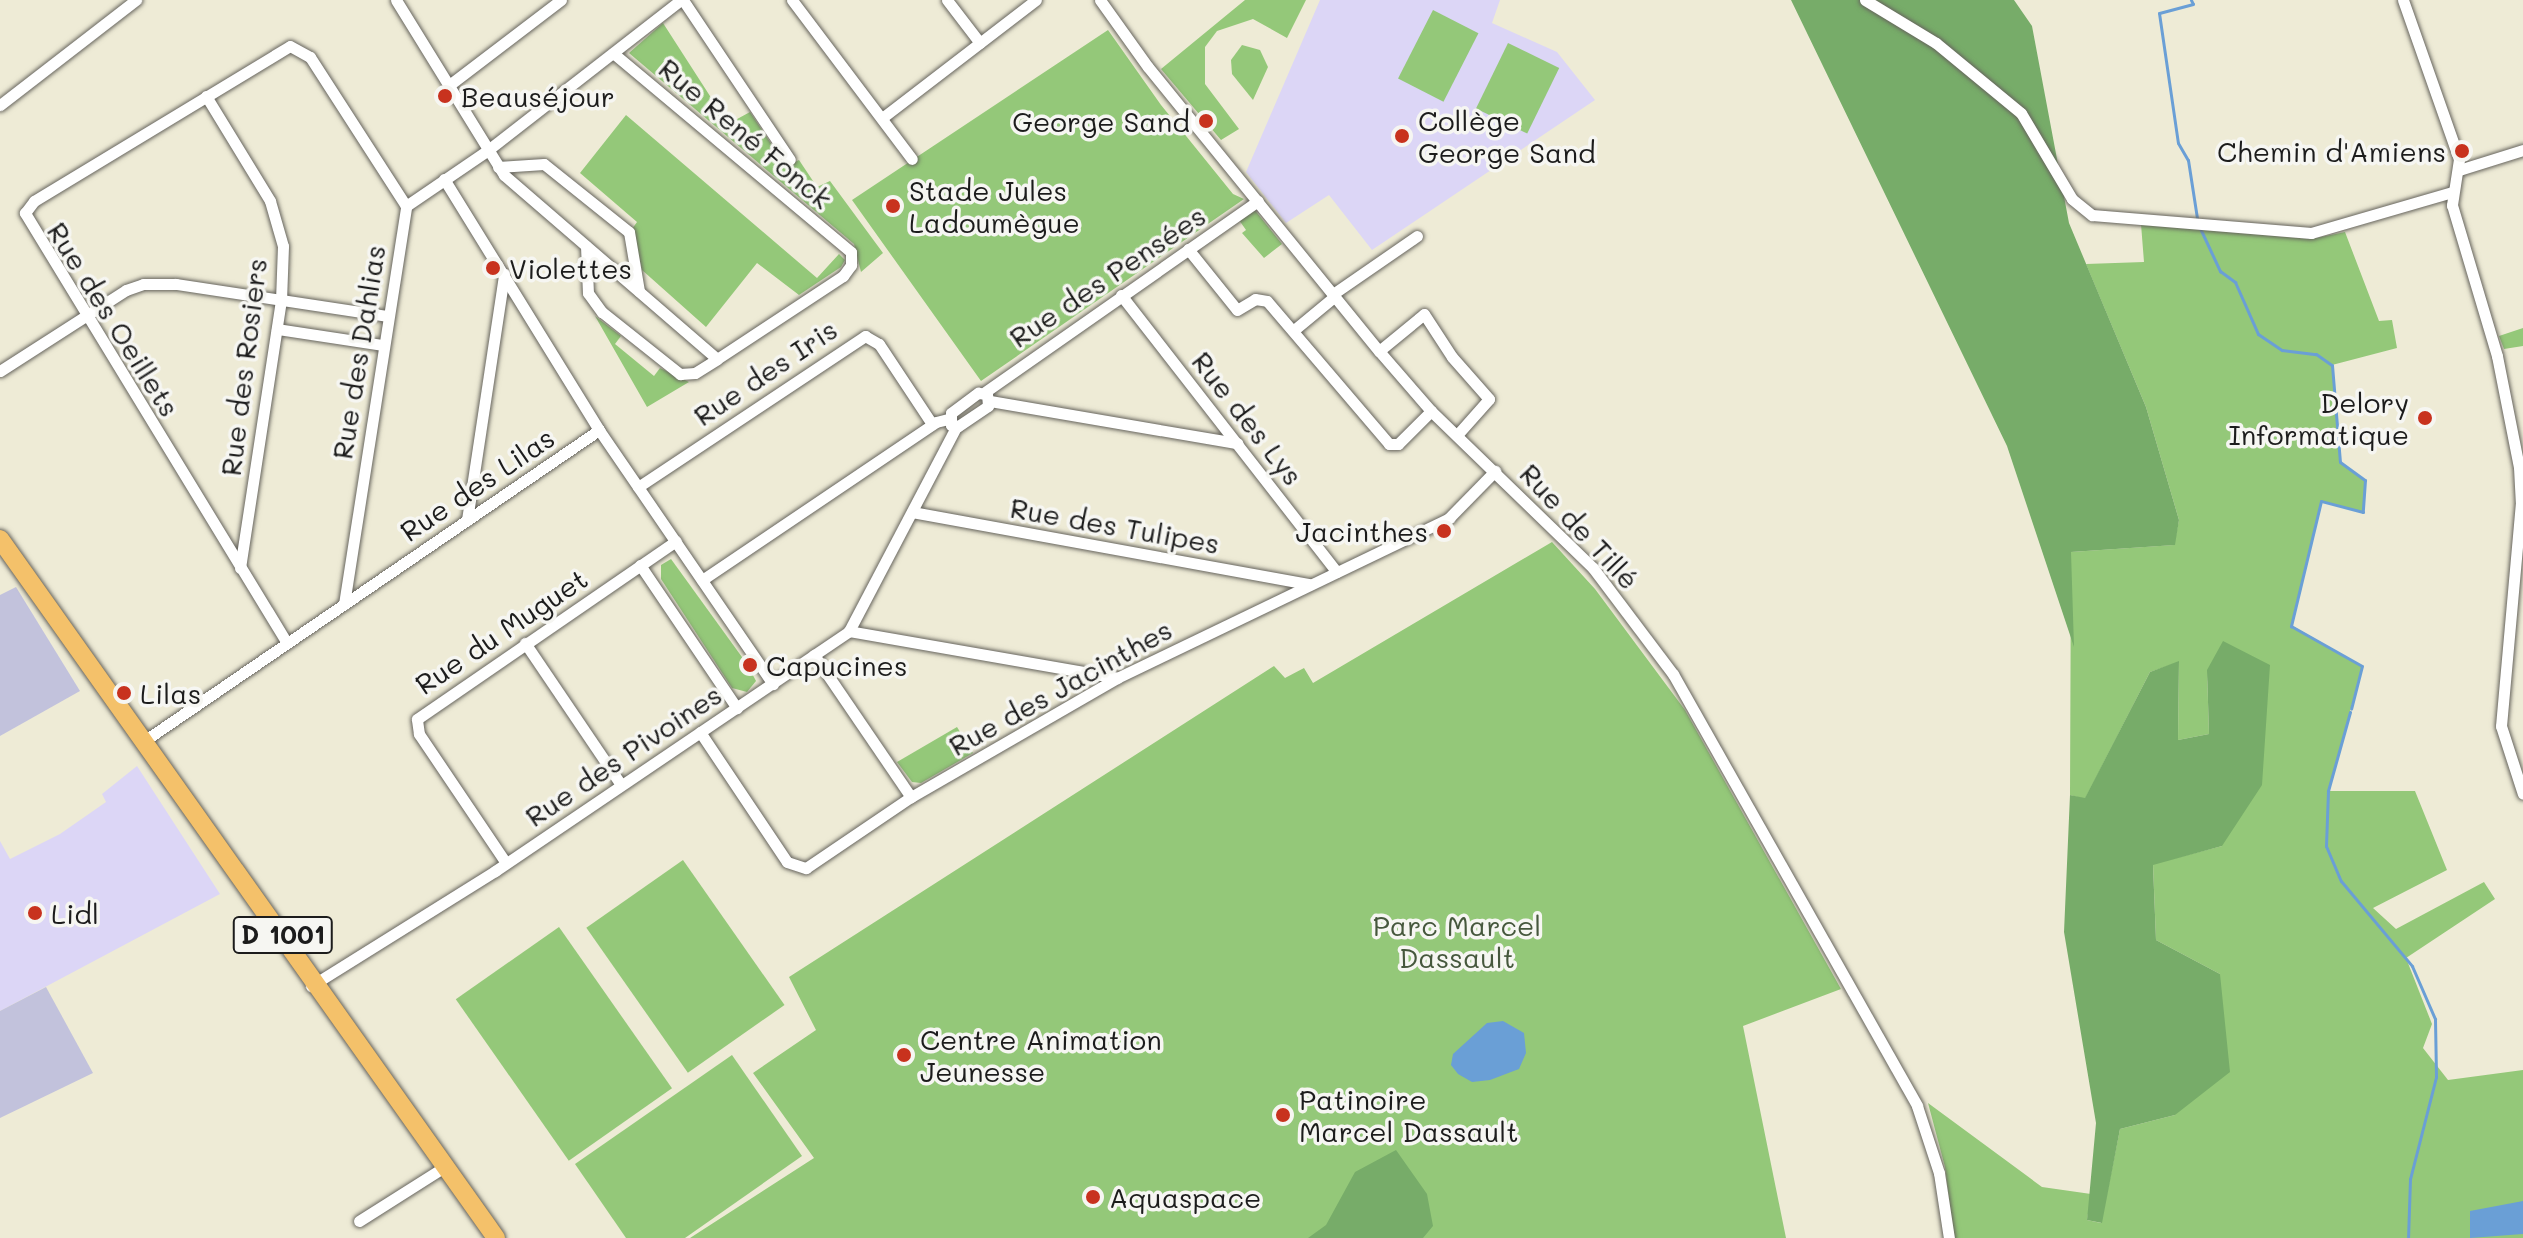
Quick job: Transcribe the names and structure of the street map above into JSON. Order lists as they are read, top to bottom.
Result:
{
  "streets": {
    "main road": ["D 1001"],
    "street": [
      "Rue René Fonck",
      "Rue des Pensées",
      "Rue des Oeillets",
      "Rue des Dahlias",
      "Rue des Rosiers",
      "Rue des Iris",
      "Rue des Lys",
      "Rue des Lilas",
      "Rue des Tulipes",
      "Rue de Tillé",
      "Rue du Muguet",
      "Rue des Jacinthes",
      "Rue des Pivoines"
    ]
  },
  "crossings": [
    ["Rue des Pensées", "Rue des Iris"],
    ["Rue des Pensées", "Rue des Lys"],
    ["Rue des Pensées", "Rue de Tillé"],
    ["Rue des Pensées", "Rue des Pivoines"],
    ["Rue des Oeillets", "Rue des Dahlias"],
    ["Rue des Oeillets", "Rue des Rosiers"],
    ["Rue des Oeillets", "Rue des Lilas"],
    ["Rue des Dahlias", "Rue des Lilas"],
    ["Rue des Lys", "Rue des Jacinthes"],
    ["Rue des Lilas", "D 1001"],
    ["Rue des Tulipes", "Rue des Jacinthes"],
    ["Rue des Tulipes", "Rue des Pivoines"],
    ["Rue de Tillé", "Rue des Jacinthes"],
    ["Rue du Muguet", "Rue des Pivoines"],
    ["Rue des Jacinthes", "Rue des Pivoines"],
    ["Rue des Pivoines", "D 1001"]
  ],
  "parks": ["Parc Marcel Dassault"],
  "places": [
    "Beauséjour",
    "George Sand",
    "Collège George Sand",
    "Chemin d'Amiens",
    "Stade Jules Ladoumègue",
    "Violettes",
    "Delory Informatique",
    "Jacinthes",
    "Capucines",
    "Lilas",
    "Lidl",
    "Centre Animation Jeunesse",
    "Patinoire Marcel Dassault",
    "Aquaspace"
  ]
}
